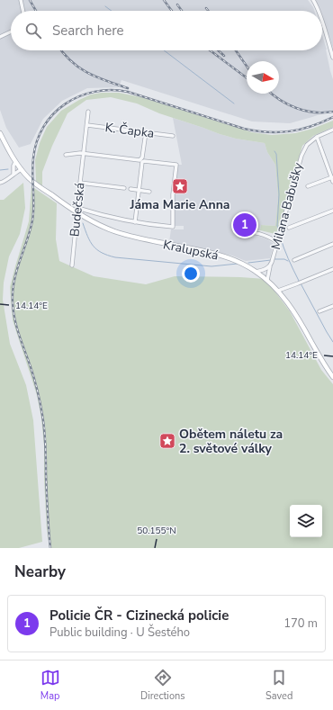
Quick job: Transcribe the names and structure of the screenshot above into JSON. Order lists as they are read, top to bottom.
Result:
{
  "streets": {
    "main road": ["Kralupská"],
    "street": ["K. Čapka", "Milana Babušky", "Budečská"]
  },
  "crossings": [
    ["K. Čapka", "Budečská"],
    ["Milana Babušky", "Kralupská"],
    ["Budečská", "Kralupská"]
  ],
  "places": {
    "place": ["Jáma Marie Anna", "Obětem náletu za 2. světové války"]
  },
  "north": "right",
  "page": {
    "search": "Search here",
    "pins": "1",
    "heading": "Nearby",
    "list": [
      {
        "mark": "1",
        "name": "Policie ČR - Cizinecká policie",
        "note": "Public building · U Šestého",
        "value": "170 m"
      }
    ],
    "nav": ["Map", "Directions", "Saved"]
  },
  "coordinates": ["14.14°E", "50.155°N"]
}
